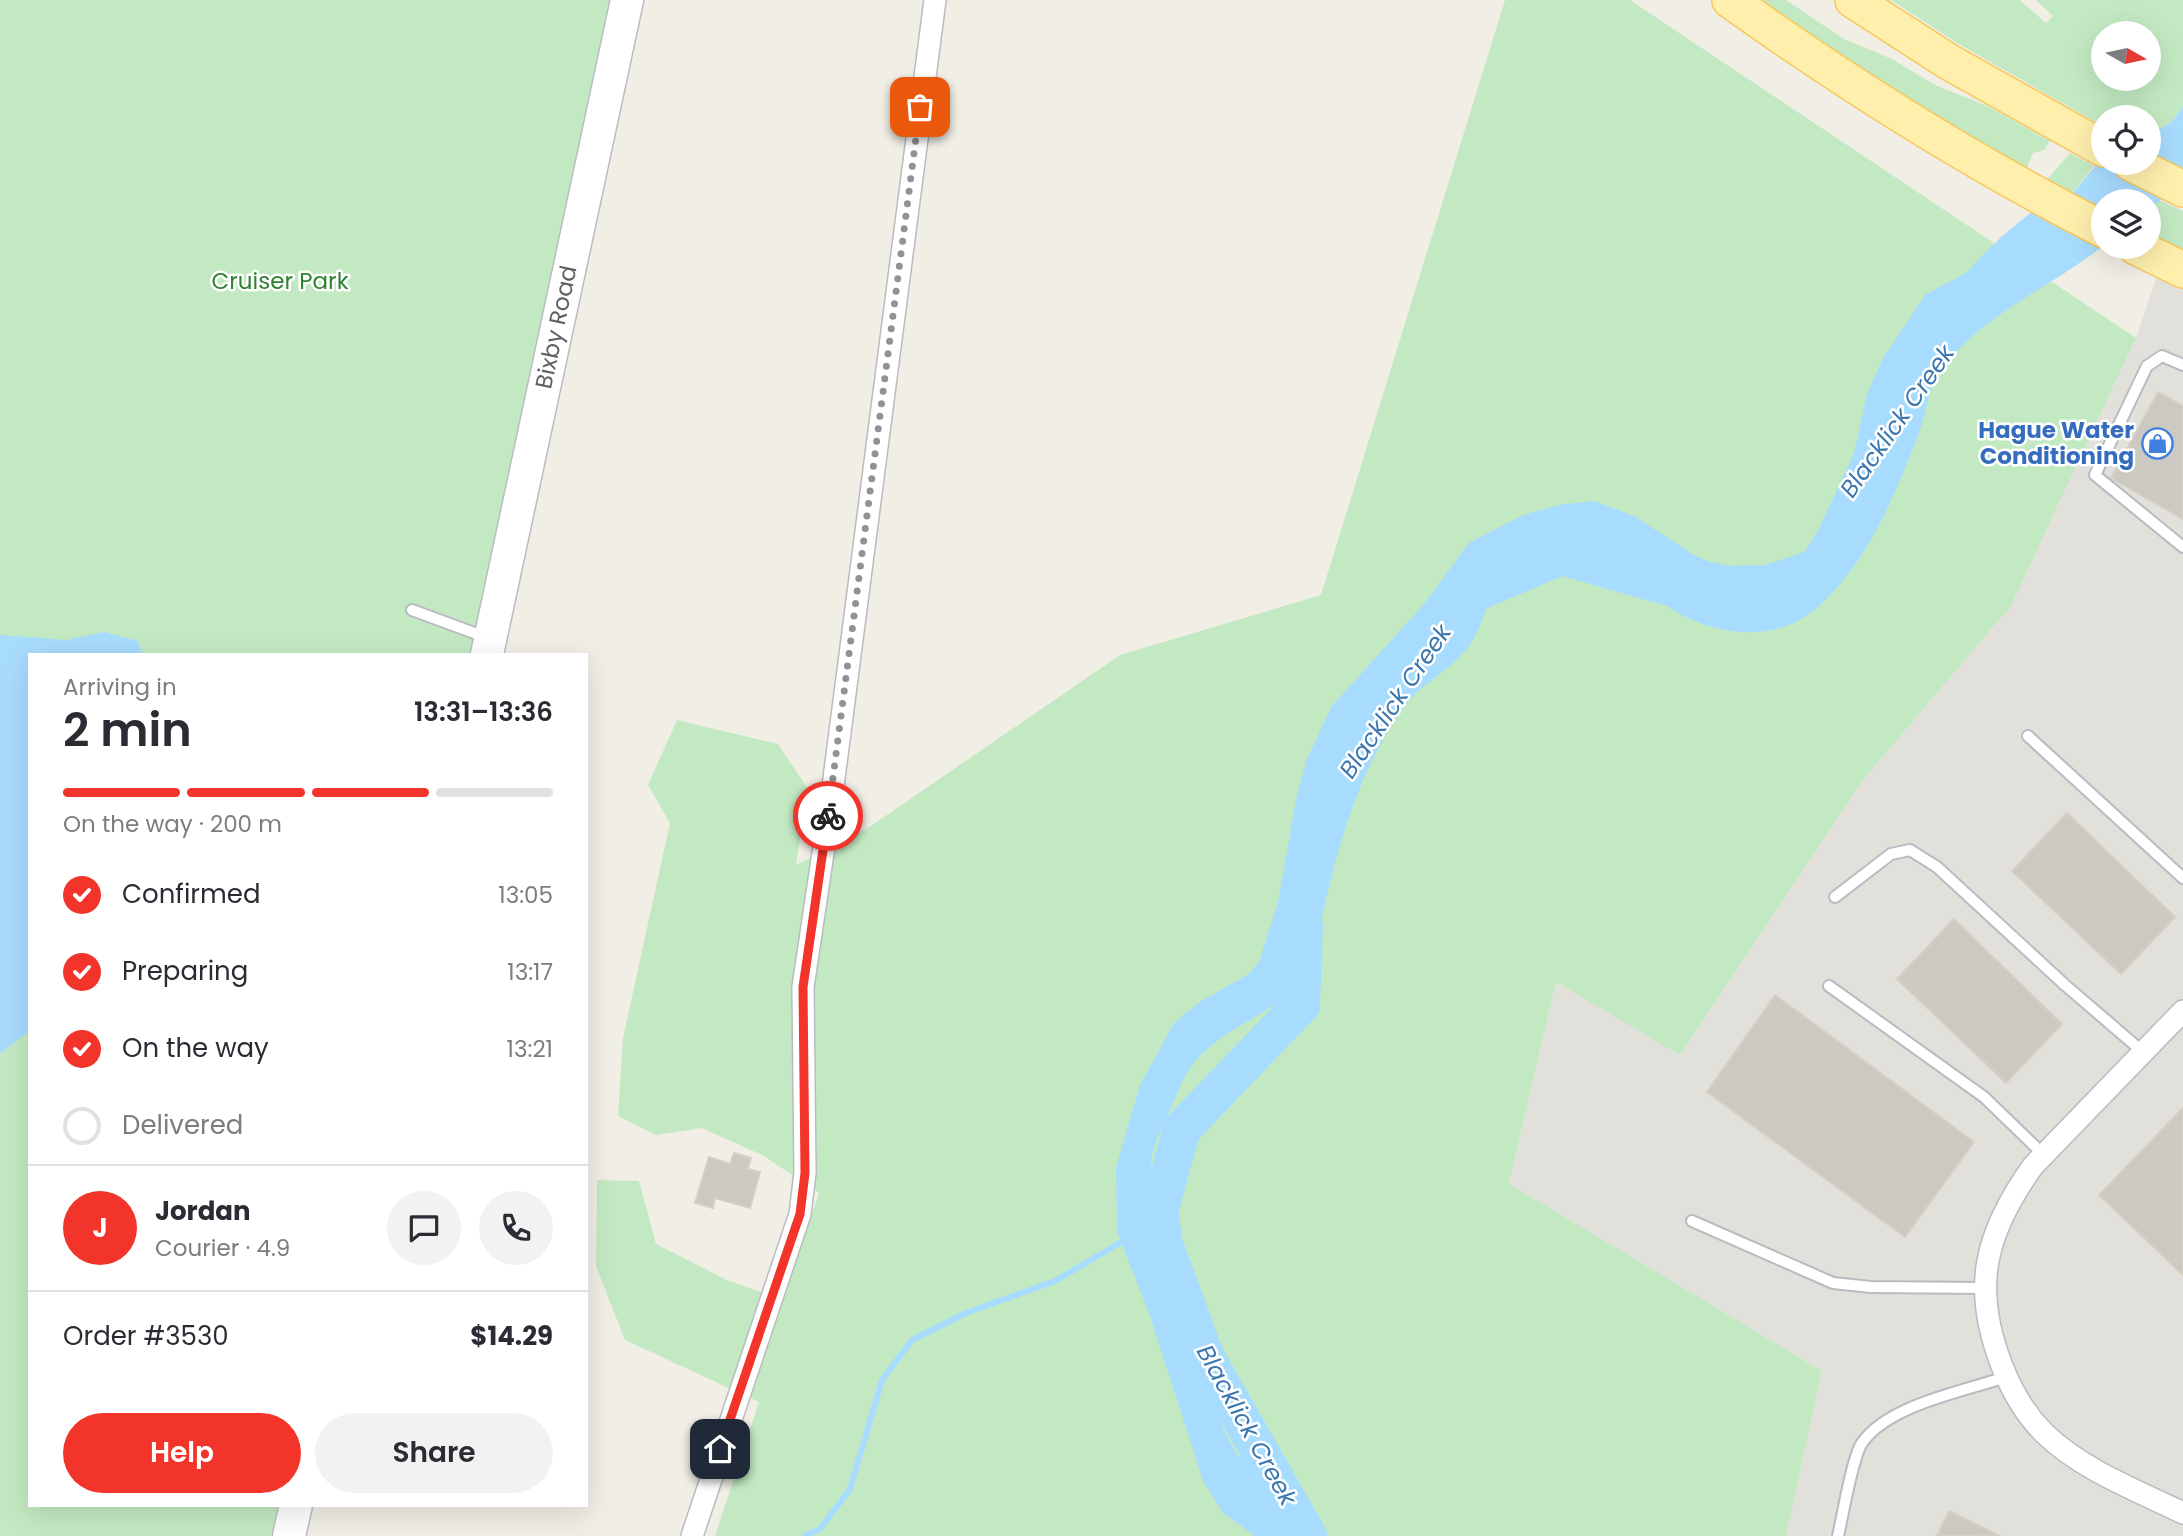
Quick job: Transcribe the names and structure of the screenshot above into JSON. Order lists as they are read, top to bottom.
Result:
{
  "streets": {
    "street": ["Bixby Road"]
  },
  "water": ["Blacklick Creek"],
  "parks": ["Cruiser Park"],
  "places": {
    "shop": ["Hague Water Conditioning"]
  },
  "north": "right",
  "page": {
    "heading": ["2 min", "Arriving in", "13:31–13:36"],
    "panel": [
      "Jordan",
      "Courier · 4.9",
      "Order #3530",
      "$14.29"
    ],
    "bar": "On the way · 200 m",
    "list": [
      ["Confirmed", "13:05"],
      ["Preparing", "13:17"],
      ["On the way", "13:21"],
      "Delivered"
    ],
    "round": "J",
    "buttons": ["Help", "Share"]
  }
}
